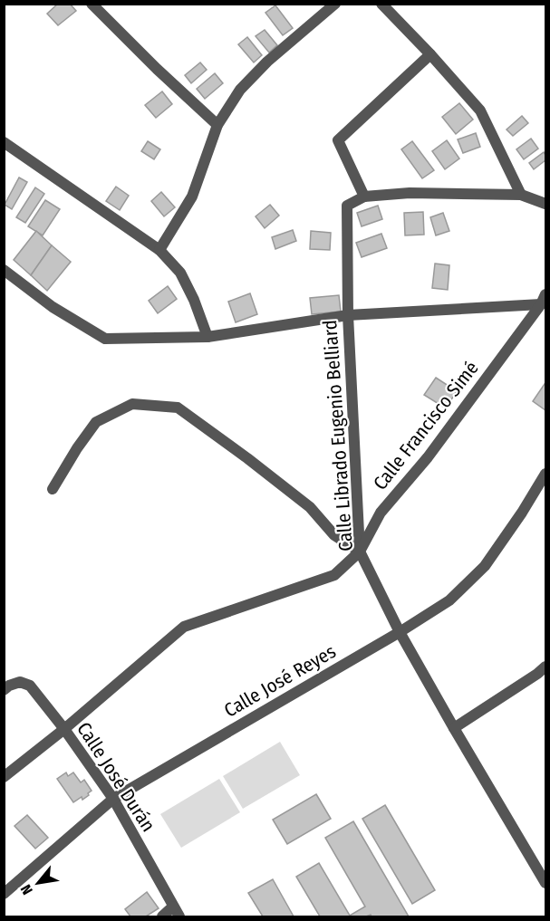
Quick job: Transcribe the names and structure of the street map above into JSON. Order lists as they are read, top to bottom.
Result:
{
  "streets": {
    "street": [
      "Calle Francisco Simé",
      "Calle Librado Eugenio Belliard",
      "Calle José Reyes",
      "Calle José Durán"
    ]
  },
  "crossings": [
    ["Calle Francisco Simé", "Calle Librado Eugenio Belliard"],
    ["Calle Francisco Simé", "Calle José Durán"],
    ["Calle Librado Eugenio Belliard", "Calle José Reyes"],
    ["Calle José Reyes", "Calle José Durán"]
  ],
  "north": "bottom left"
}
